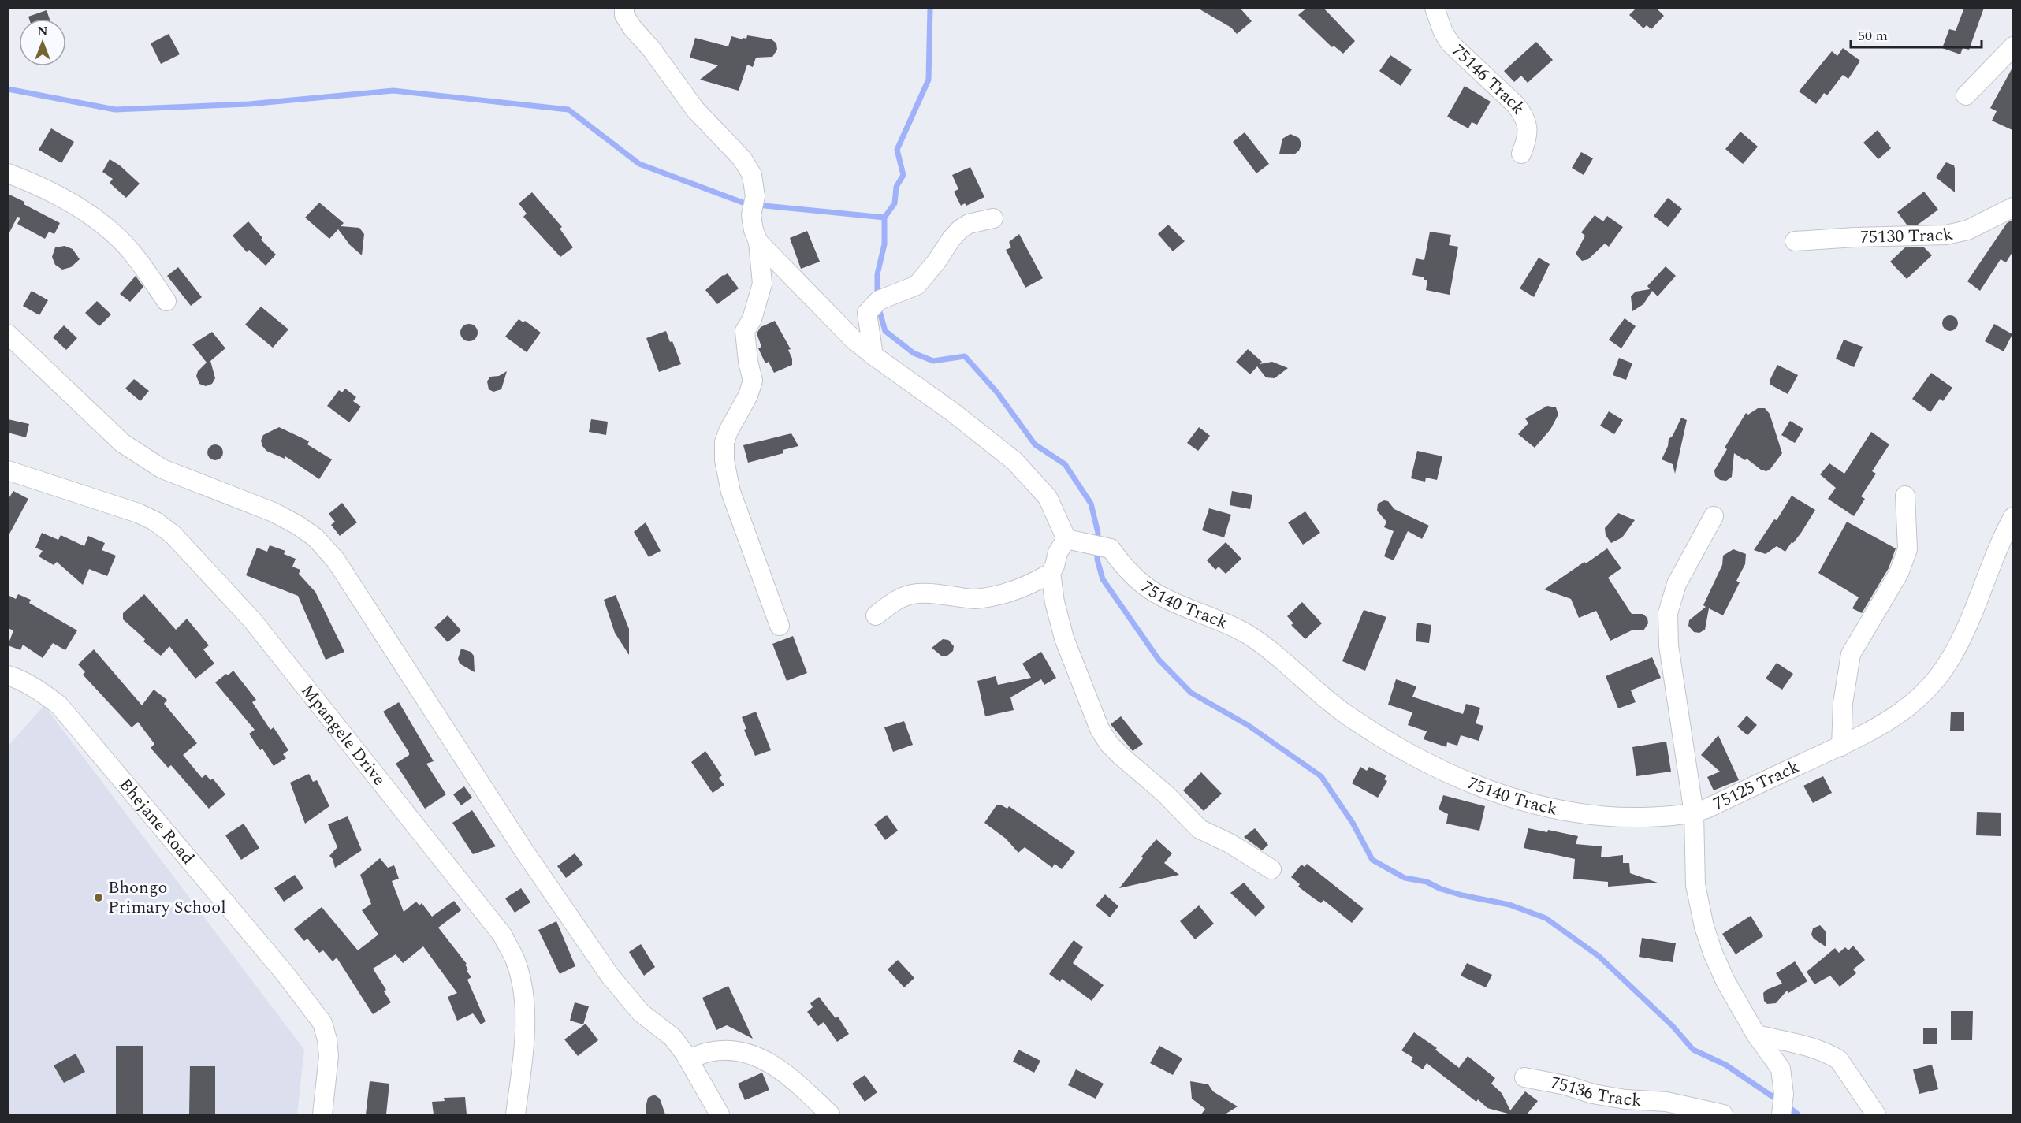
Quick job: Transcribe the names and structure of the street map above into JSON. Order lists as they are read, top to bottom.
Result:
{
  "streets": {
    "street": [
      "75146 Track",
      "75130 Track",
      "75140 Track",
      "Mpangele Drive",
      "75125 Track",
      "Bhejane Road",
      "75136 Track"
    ]
  },
  "crossings": [
    ["75140 Track", "75125 Track"]
  ],
  "places": ["Bhongo Primary School"],
  "scale_bar": "50 m",
  "north": "top"
}
